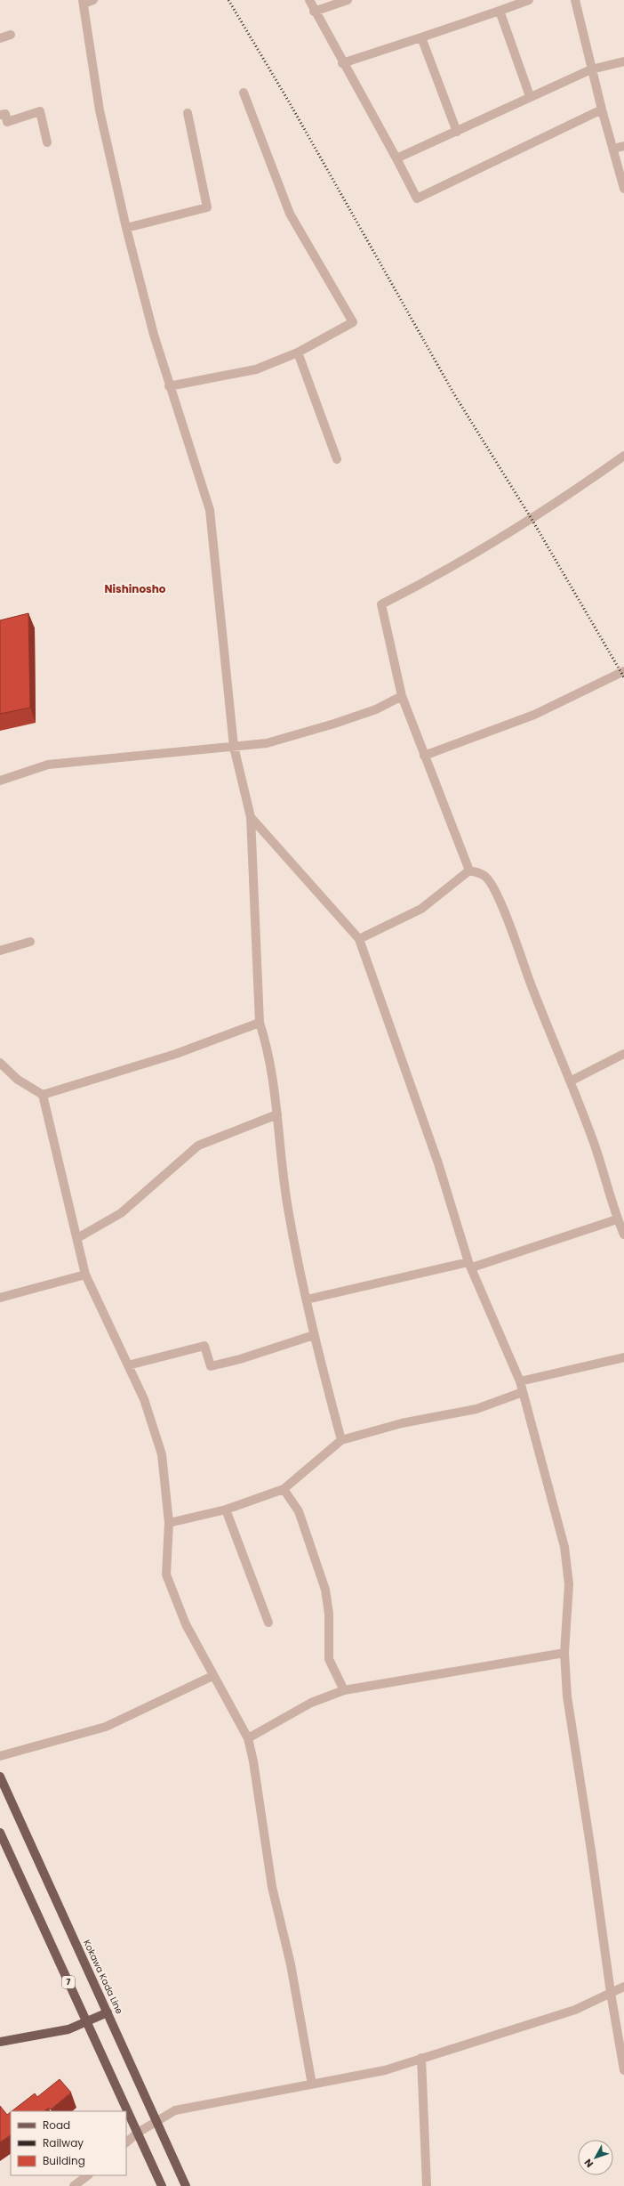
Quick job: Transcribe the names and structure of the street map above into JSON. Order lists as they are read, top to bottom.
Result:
{
  "streets": {
    "main road": ["Kokawa Kada Line", "7"]
  },
  "districts": ["Nishinosho"],
  "legend": ["Road", "Railway", "Building"],
  "north": "bottom left"
}
